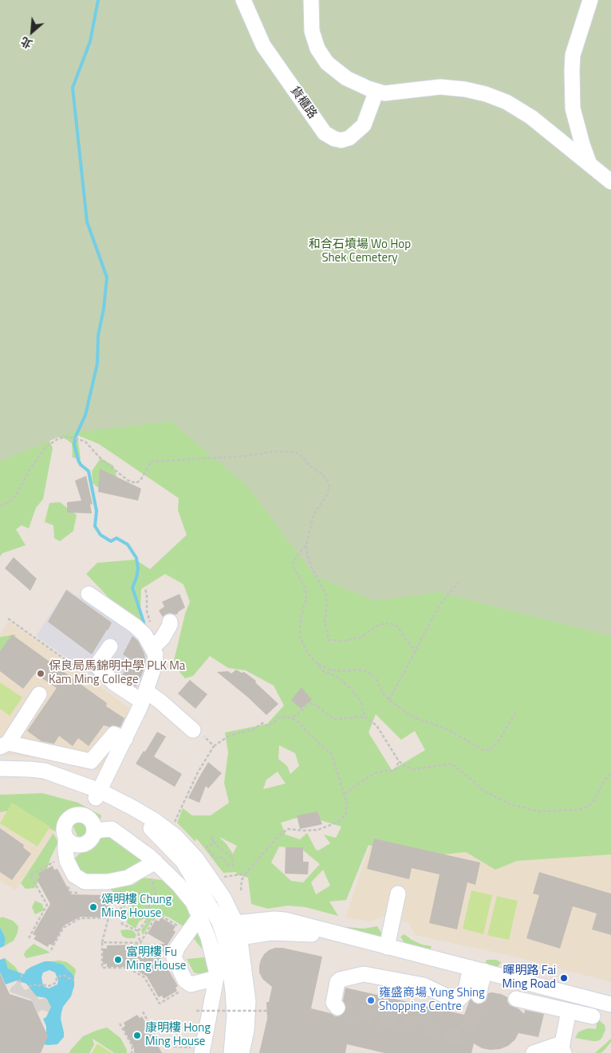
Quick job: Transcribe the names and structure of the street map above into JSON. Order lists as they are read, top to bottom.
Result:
{
  "streets": {
    "street": ["貨櫃路"]
  },
  "parks": ["和合石墳場 Wo Hop Shek Cemetery"],
  "places": [
    "保良局馬錦明中學 PLK Ma Kam Ming College",
    "頌明樓 Chung Ming House",
    "富明樓 Fu Ming House",
    "暉明路 Fai Ming Road",
    "雍盛商場 Yung Shing Shopping Centre",
    "康明樓 Hong Ming House"
  ],
  "north": "bottom left"
}
